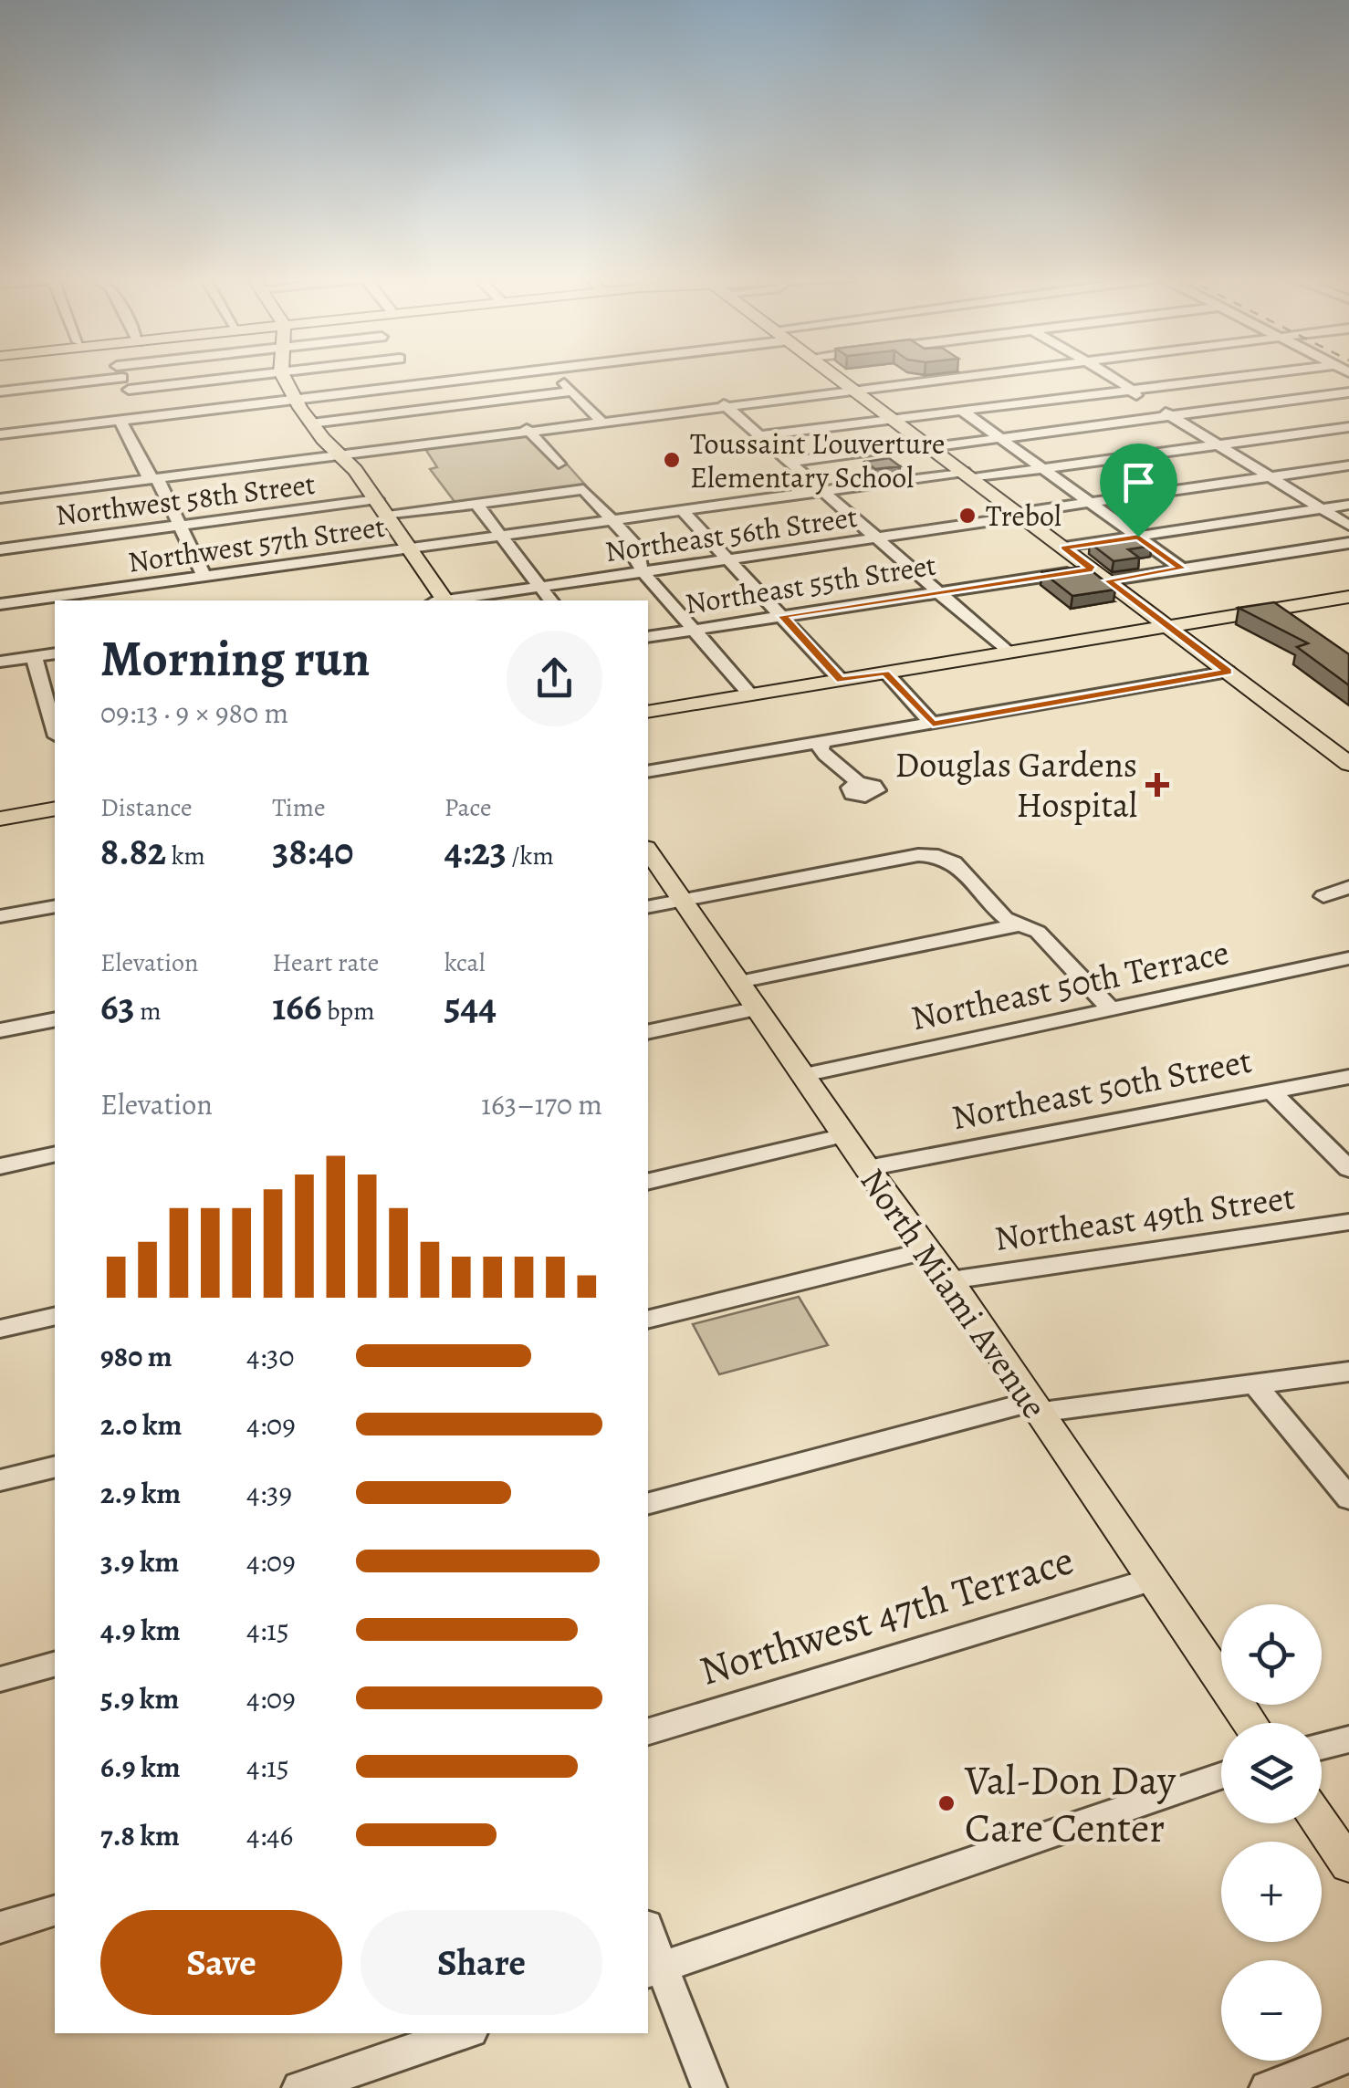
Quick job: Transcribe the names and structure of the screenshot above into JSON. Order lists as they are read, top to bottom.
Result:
{
  "streets": {
    "main road": ["North Miami Avenue"],
    "street": [
      "Northwest 58th Street",
      "Northeast 56th Street",
      "Northwest 57th Street",
      "Northeast 55th Street",
      "Northeast 50th Terrace",
      "Northeast 50th Street",
      "Northeast 49th Street",
      "Northwest 47th Terrace"
    ]
  },
  "crossings": [
    ["Northeast 50th Terrace", "North Miami Avenue"],
    ["Northeast 50th Street", "North Miami Avenue"],
    ["Northeast 49th Street", "North Miami Avenue"],
    ["North Miami Avenue", "Northwest 47th Terrace"]
  ],
  "places": {
    "other": ["Toussaint L'ouverture Elementary School", "Trebol", "Val-Don Day Care Center"],
    "health": ["Douglas Gardens Hospital"]
  },
  "page": {
    "heading": ["Morning run", "09:13 · 9 × 980 m"],
    "stats": [
      ["Distance", "8.82 km"],
      ["Time", "38:40"],
      ["Pace", "4:23 /km"],
      ["Elevation", "63 m"],
      ["Heart rate", "166 bpm"],
      ["kcal", "544"]
    ],
    "chart": ["Elevation", "163–170 m"],
    "list": [
      {
        "name": "980 m",
        "note": "4:30"
      },
      {
        "name": "2.0 km",
        "note": "4:09"
      },
      {
        "name": "2.9 km",
        "note": "4:39"
      },
      {
        "name": "3.9 km",
        "note": "4:09"
      },
      {
        "name": "4.9 km",
        "note": "4:15"
      },
      {
        "name": "5.9 km",
        "note": "4:09"
      },
      {
        "name": "6.9 km",
        "note": "4:15"
      },
      {
        "name": "7.8 km",
        "note": "4:46"
      }
    ],
    "map_buttons": ["+", "−"],
    "buttons": ["Save", "Share"]
  }
}
